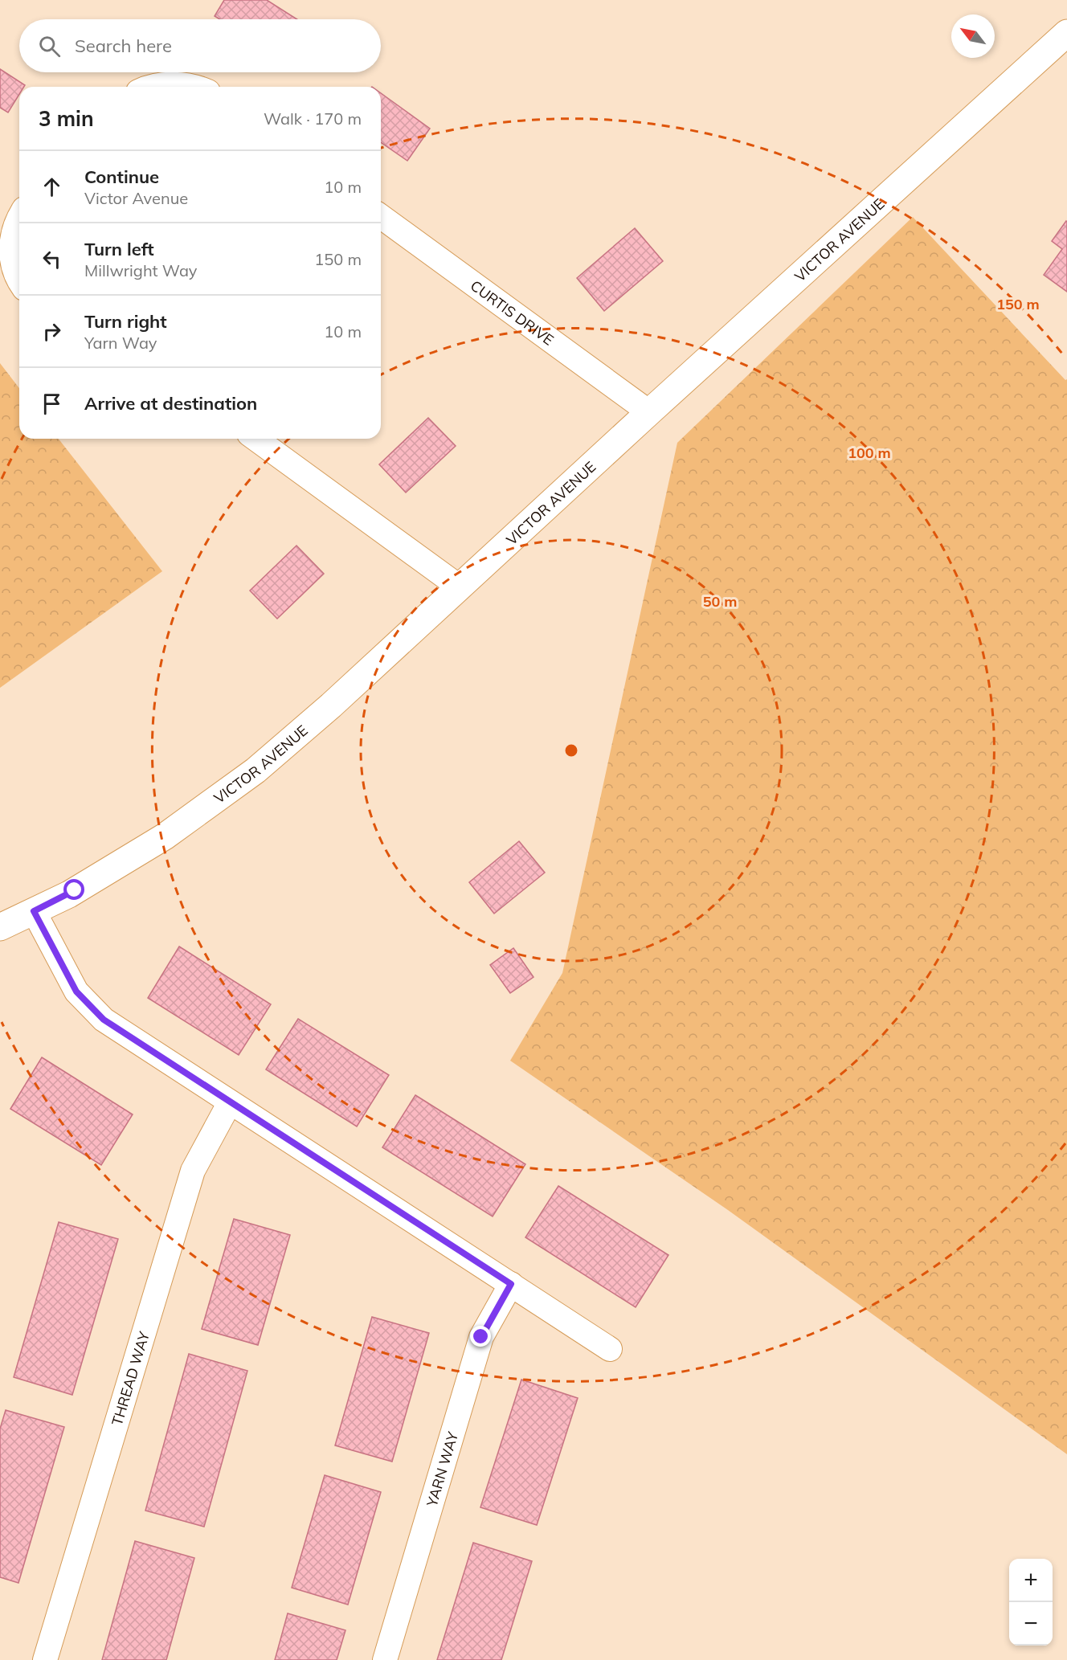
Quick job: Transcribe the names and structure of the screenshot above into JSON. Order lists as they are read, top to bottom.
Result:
{
  "streets": {
    "street": [
      "VICTOR AVENUE",
      "CURTIS DRIVE",
      "THREAD WAY",
      "YARN WAY"
    ]
  },
  "crossings": [
    ["VICTOR AVENUE", "CURTIS DRIVE"]
  ],
  "north": "top left",
  "page": {
    "search": "Search here",
    "heading": ["3 min", "Walk · 170 m"],
    "list": [
      ["Continue", "Victor Avenue", "10 m"],
      ["Turn left", "Millwright Way", "150 m"],
      ["Turn right", "Yarn Way", "10 m"],
      "Arrive at destination"
    ],
    "map_buttons": ["+", "−"]
  },
  "rings": ["150 m", "100 m", "50 m"]
}
